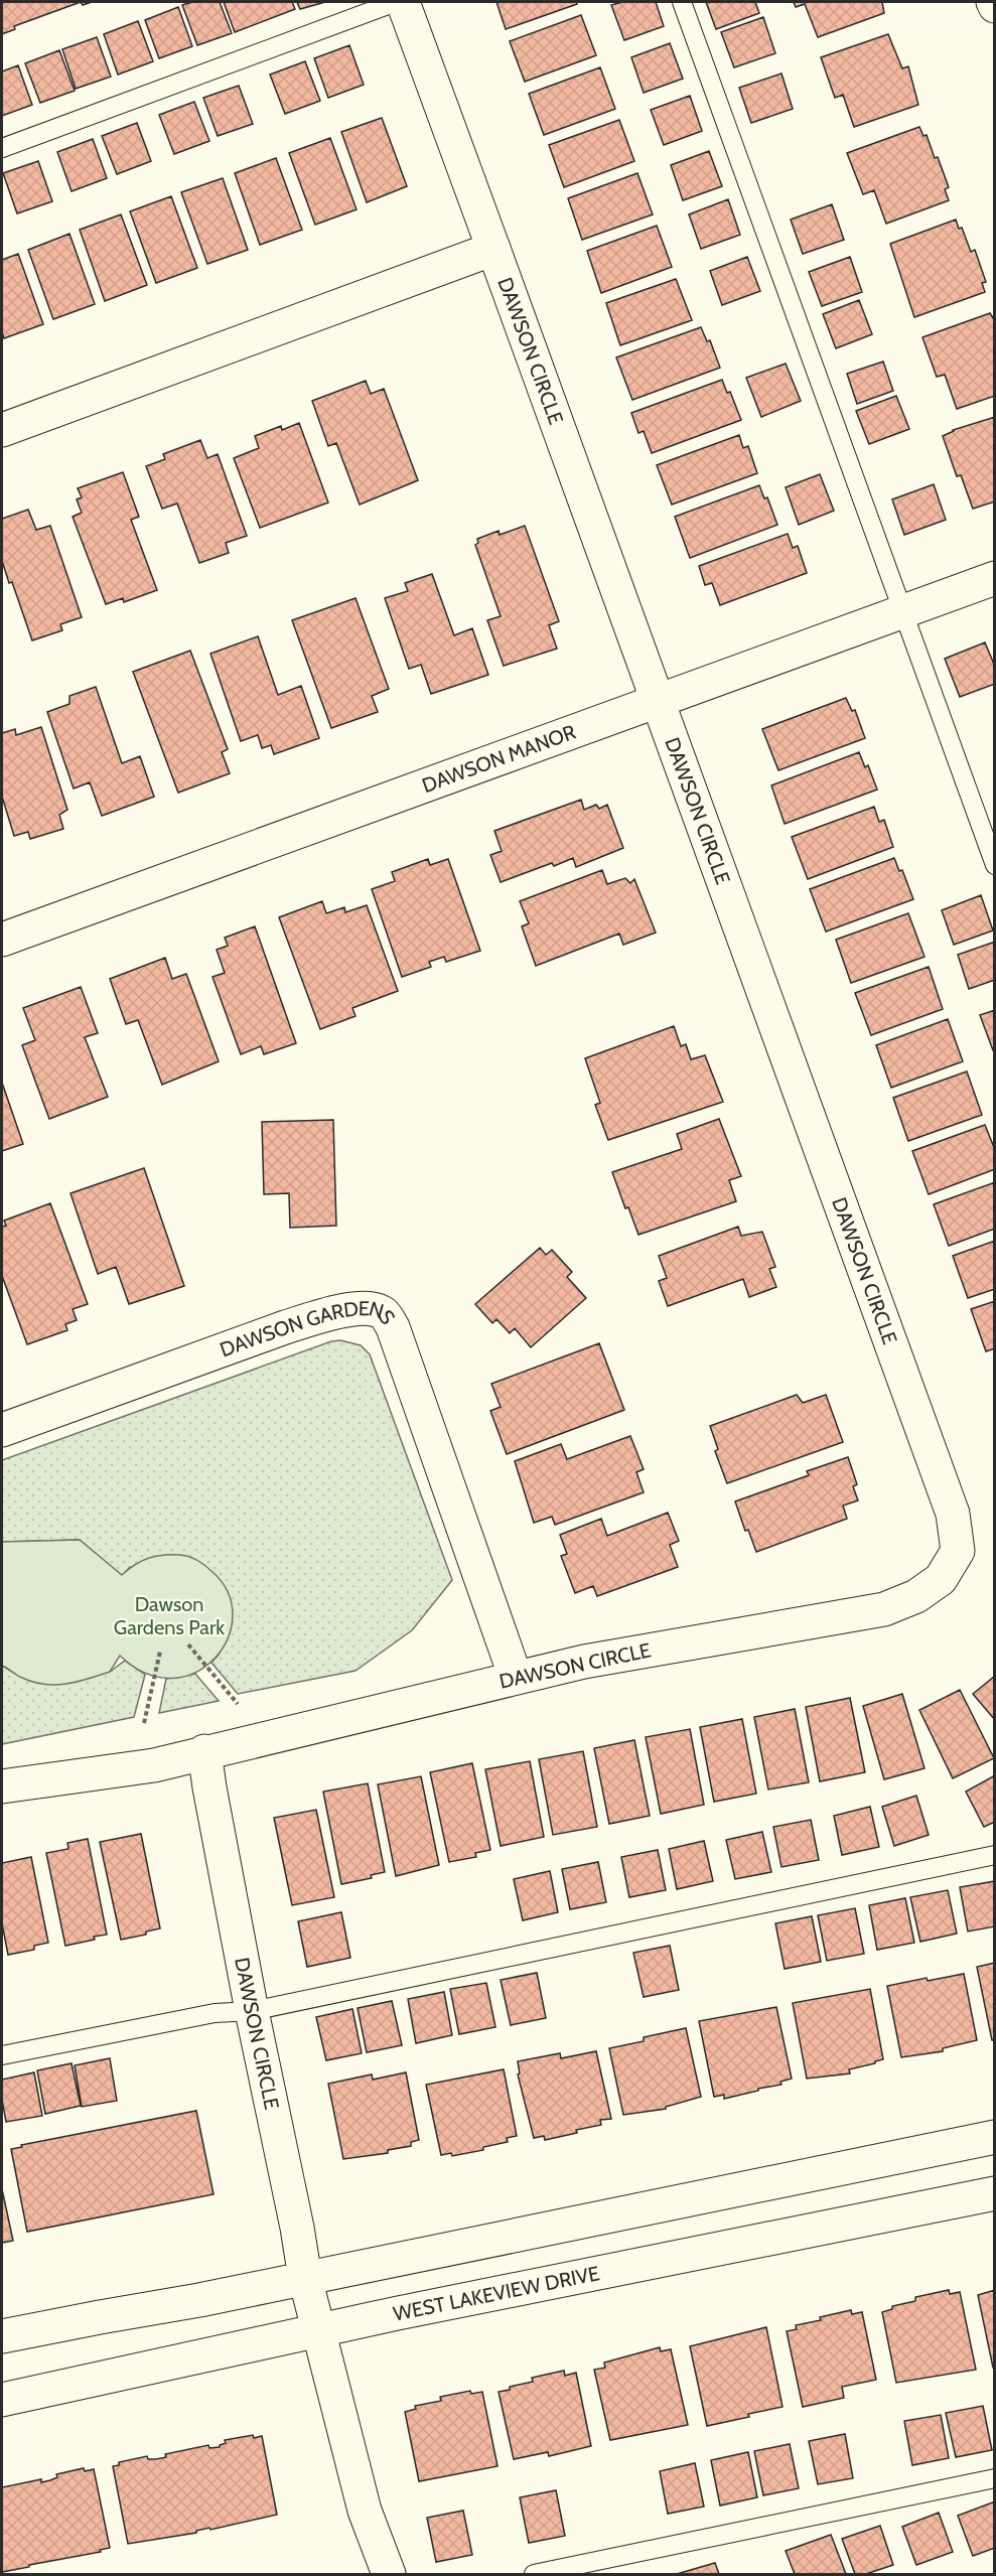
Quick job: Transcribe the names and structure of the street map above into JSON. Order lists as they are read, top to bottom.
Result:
{
  "streets": {
    "street": [
      "DAWSON CIRCLE",
      "DAWSON MANOR",
      "DAWSON GARDENS",
      "WEST LAKEVIEW DRIVE"
    ]
  },
  "crossings": [
    ["DAWSON CIRCLE", "DAWSON MANOR"],
    ["DAWSON CIRCLE", "DAWSON GARDENS"],
    ["DAWSON CIRCLE", "WEST LAKEVIEW DRIVE"]
  ],
  "parks": ["Dawson Gardens Park"]
}
